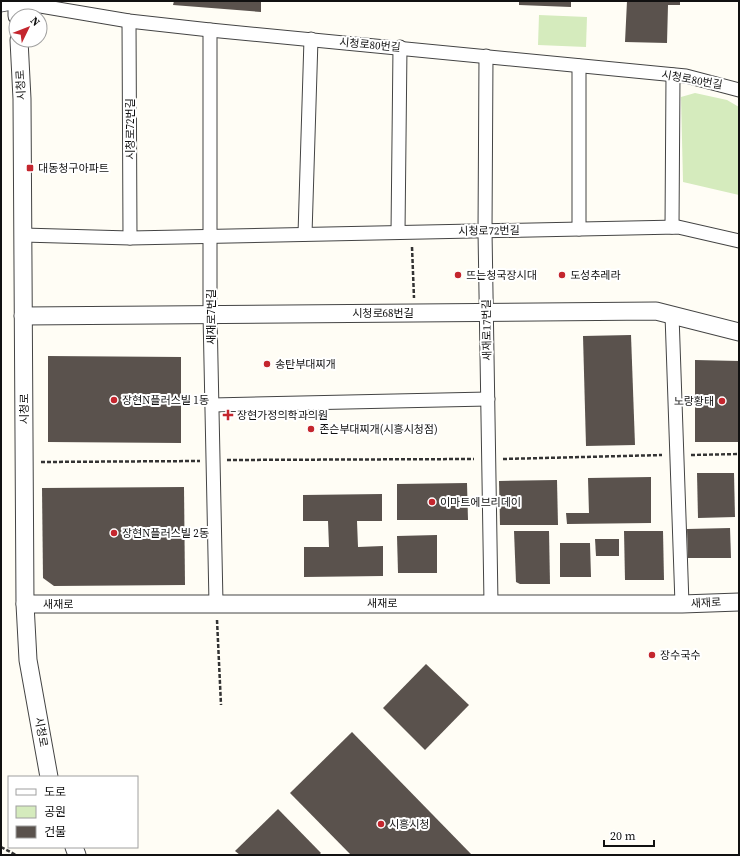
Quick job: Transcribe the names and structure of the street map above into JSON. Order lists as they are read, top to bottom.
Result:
{
  "streets": {
    "street": [
      "시청로80번길",
      "시청로",
      "시청로72번길",
      "시청로68번길",
      "새재로7번길",
      "새재로17번길",
      "새재로"
    ]
  },
  "crossings": [
    ["시청로80번길", "시청로72번길"],
    ["시청로80번길", "새재로7번길"],
    ["시청로80번길", "새재로17번길"],
    ["시청로", "시청로72번길"],
    ["시청로", "시청로68번길"],
    ["시청로", "새재로"],
    ["시청로72번길", "새재로7번길"],
    ["시청로72번길", "새재로17번길"],
    ["시청로68번길", "새재로7번길"],
    ["시청로68번길", "새재로17번길"],
    ["새재로7번길", "새재로"],
    ["새재로17번길", "새재로"]
  ],
  "places": {
    "transit": ["대동청구아파트"],
    "other": [
      "뜨는청국장시대",
      "도성추레라",
      "송탄부대찌개",
      "장현N플러스빌 1동",
      "노랑황태",
      "존슨부대찌개(시흥시청점)",
      "이마트에브리데이",
      "장현N플러스빌 2동",
      "장수국수",
      "시흥시청"
    ],
    "health": ["장현가정의학과의원"]
  },
  "legend": ["도로", "공원", "건물"],
  "scale_bar": "20 m",
  "north": "top right"
}
